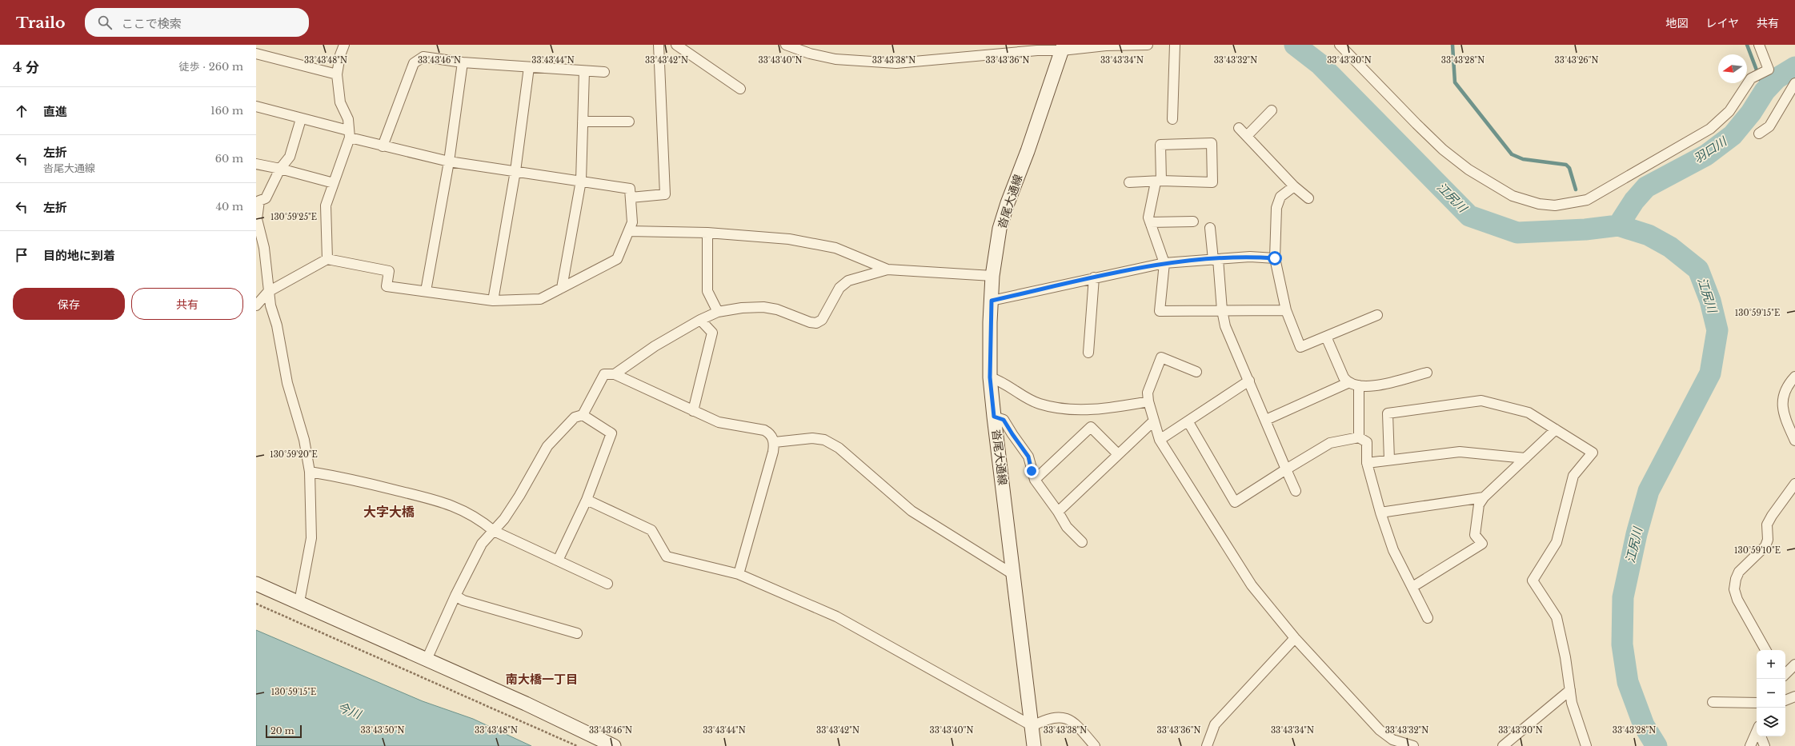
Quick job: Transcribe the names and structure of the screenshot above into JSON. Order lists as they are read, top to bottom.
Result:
{
  "streets": {
    "main road": ["沓尾大通線"]
  },
  "districts": ["大字大橋", "南大橋一丁目"],
  "water": ["羽口川", "江尻川", "今川"],
  "scale_bar": "20 m",
  "north": "left",
  "page": {
    "header": "Trailo",
    "search": "ここで検索",
    "nav": ["地図", "レイヤ", "共有"],
    "heading": ["4 分", "徒歩 · 260 m"],
    "list": [
      ["直進", "160 m"],
      ["左折", "沓尾大通線", "60 m"],
      ["左折", "40 m"],
      "目的地に到着"
    ],
    "buttons": ["保存", "共有"],
    "map_buttons": ["+", "−"],
    "scale": "20 m"
  },
  "coordinates": [
    "33°43'48\"N",
    "33°43'46\"N",
    "33°43'44\"N",
    "33°43'42\"N",
    "33°43'40\"N",
    "33°43'38\"N",
    "33°43'36\"N",
    "33°43'34\"N",
    "33°43'32\"N",
    "33°43'30\"N",
    "33°43'28\"N",
    "33°43'26\"N",
    "130°59'25\"E",
    "130°59'15\"E",
    "130°59'20\"E",
    "130°59'10\"E",
    "33°43'50\"N"
  ]
}
